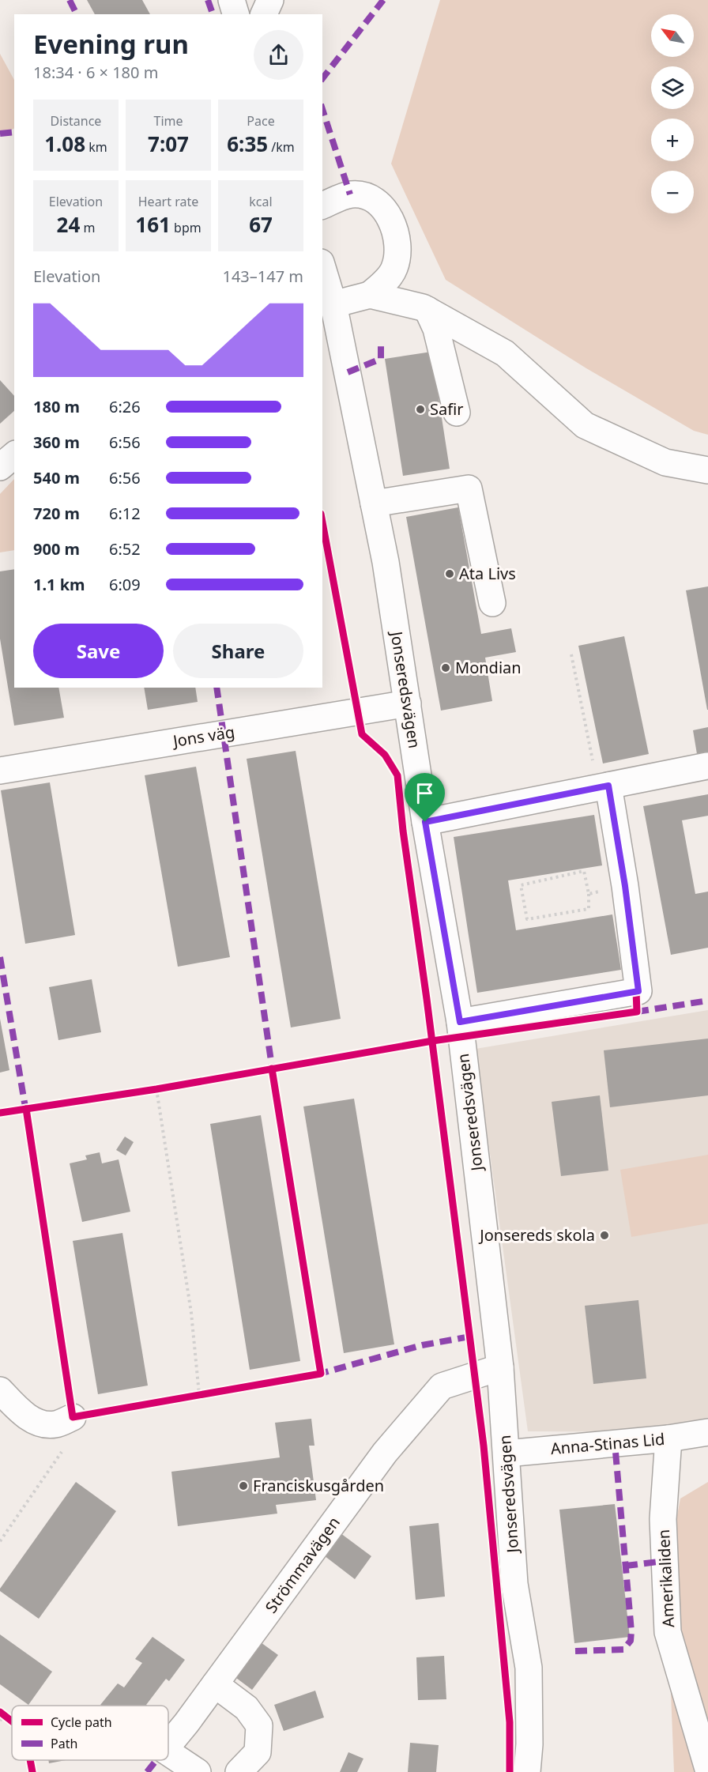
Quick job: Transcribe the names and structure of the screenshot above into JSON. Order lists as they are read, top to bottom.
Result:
{
  "streets": {
    "street": [
      "Jonseredsvägen",
      "Jons väg",
      "Anna-Stinas Lid",
      "Strömmavägen",
      "Amerikaliden"
    ]
  },
  "crossings": [
    ["Jonseredsvägen", "Jons väg"],
    ["Jonseredsvägen", "Anna-Stinas Lid"],
    ["Jonseredsvägen", "Strömmavägen"],
    ["Anna-Stinas Lid", "Amerikaliden"]
  ],
  "places": [
    "Safir",
    "Ata Livs",
    "Mondian",
    "Jonsereds skola",
    "Franciskusgården"
  ],
  "legend": ["Cycle path", "Path"],
  "north": "top left",
  "page": {
    "map_buttons": ["+", "−"],
    "heading": ["Evening run", "18:34 · 6 × 180 m"],
    "stats": [
      ["Distance", "1.08 km"],
      ["Time", "7:07"],
      ["Pace", "6:35 /km"],
      ["Elevation", "24 m"],
      ["Heart rate", "161 bpm"],
      ["kcal", "67"]
    ],
    "chart": ["Elevation", "143–147 m"],
    "list": [
      {
        "name": "180 m",
        "note": "6:26"
      },
      {
        "name": "360 m",
        "note": "6:56"
      },
      {
        "name": "540 m",
        "note": "6:56"
      },
      {
        "name": "720 m",
        "note": "6:12"
      },
      {
        "name": "900 m",
        "note": "6:52"
      },
      {
        "name": "1.1 km",
        "note": "6:09"
      }
    ],
    "buttons": ["Save", "Share"]
  }
}
